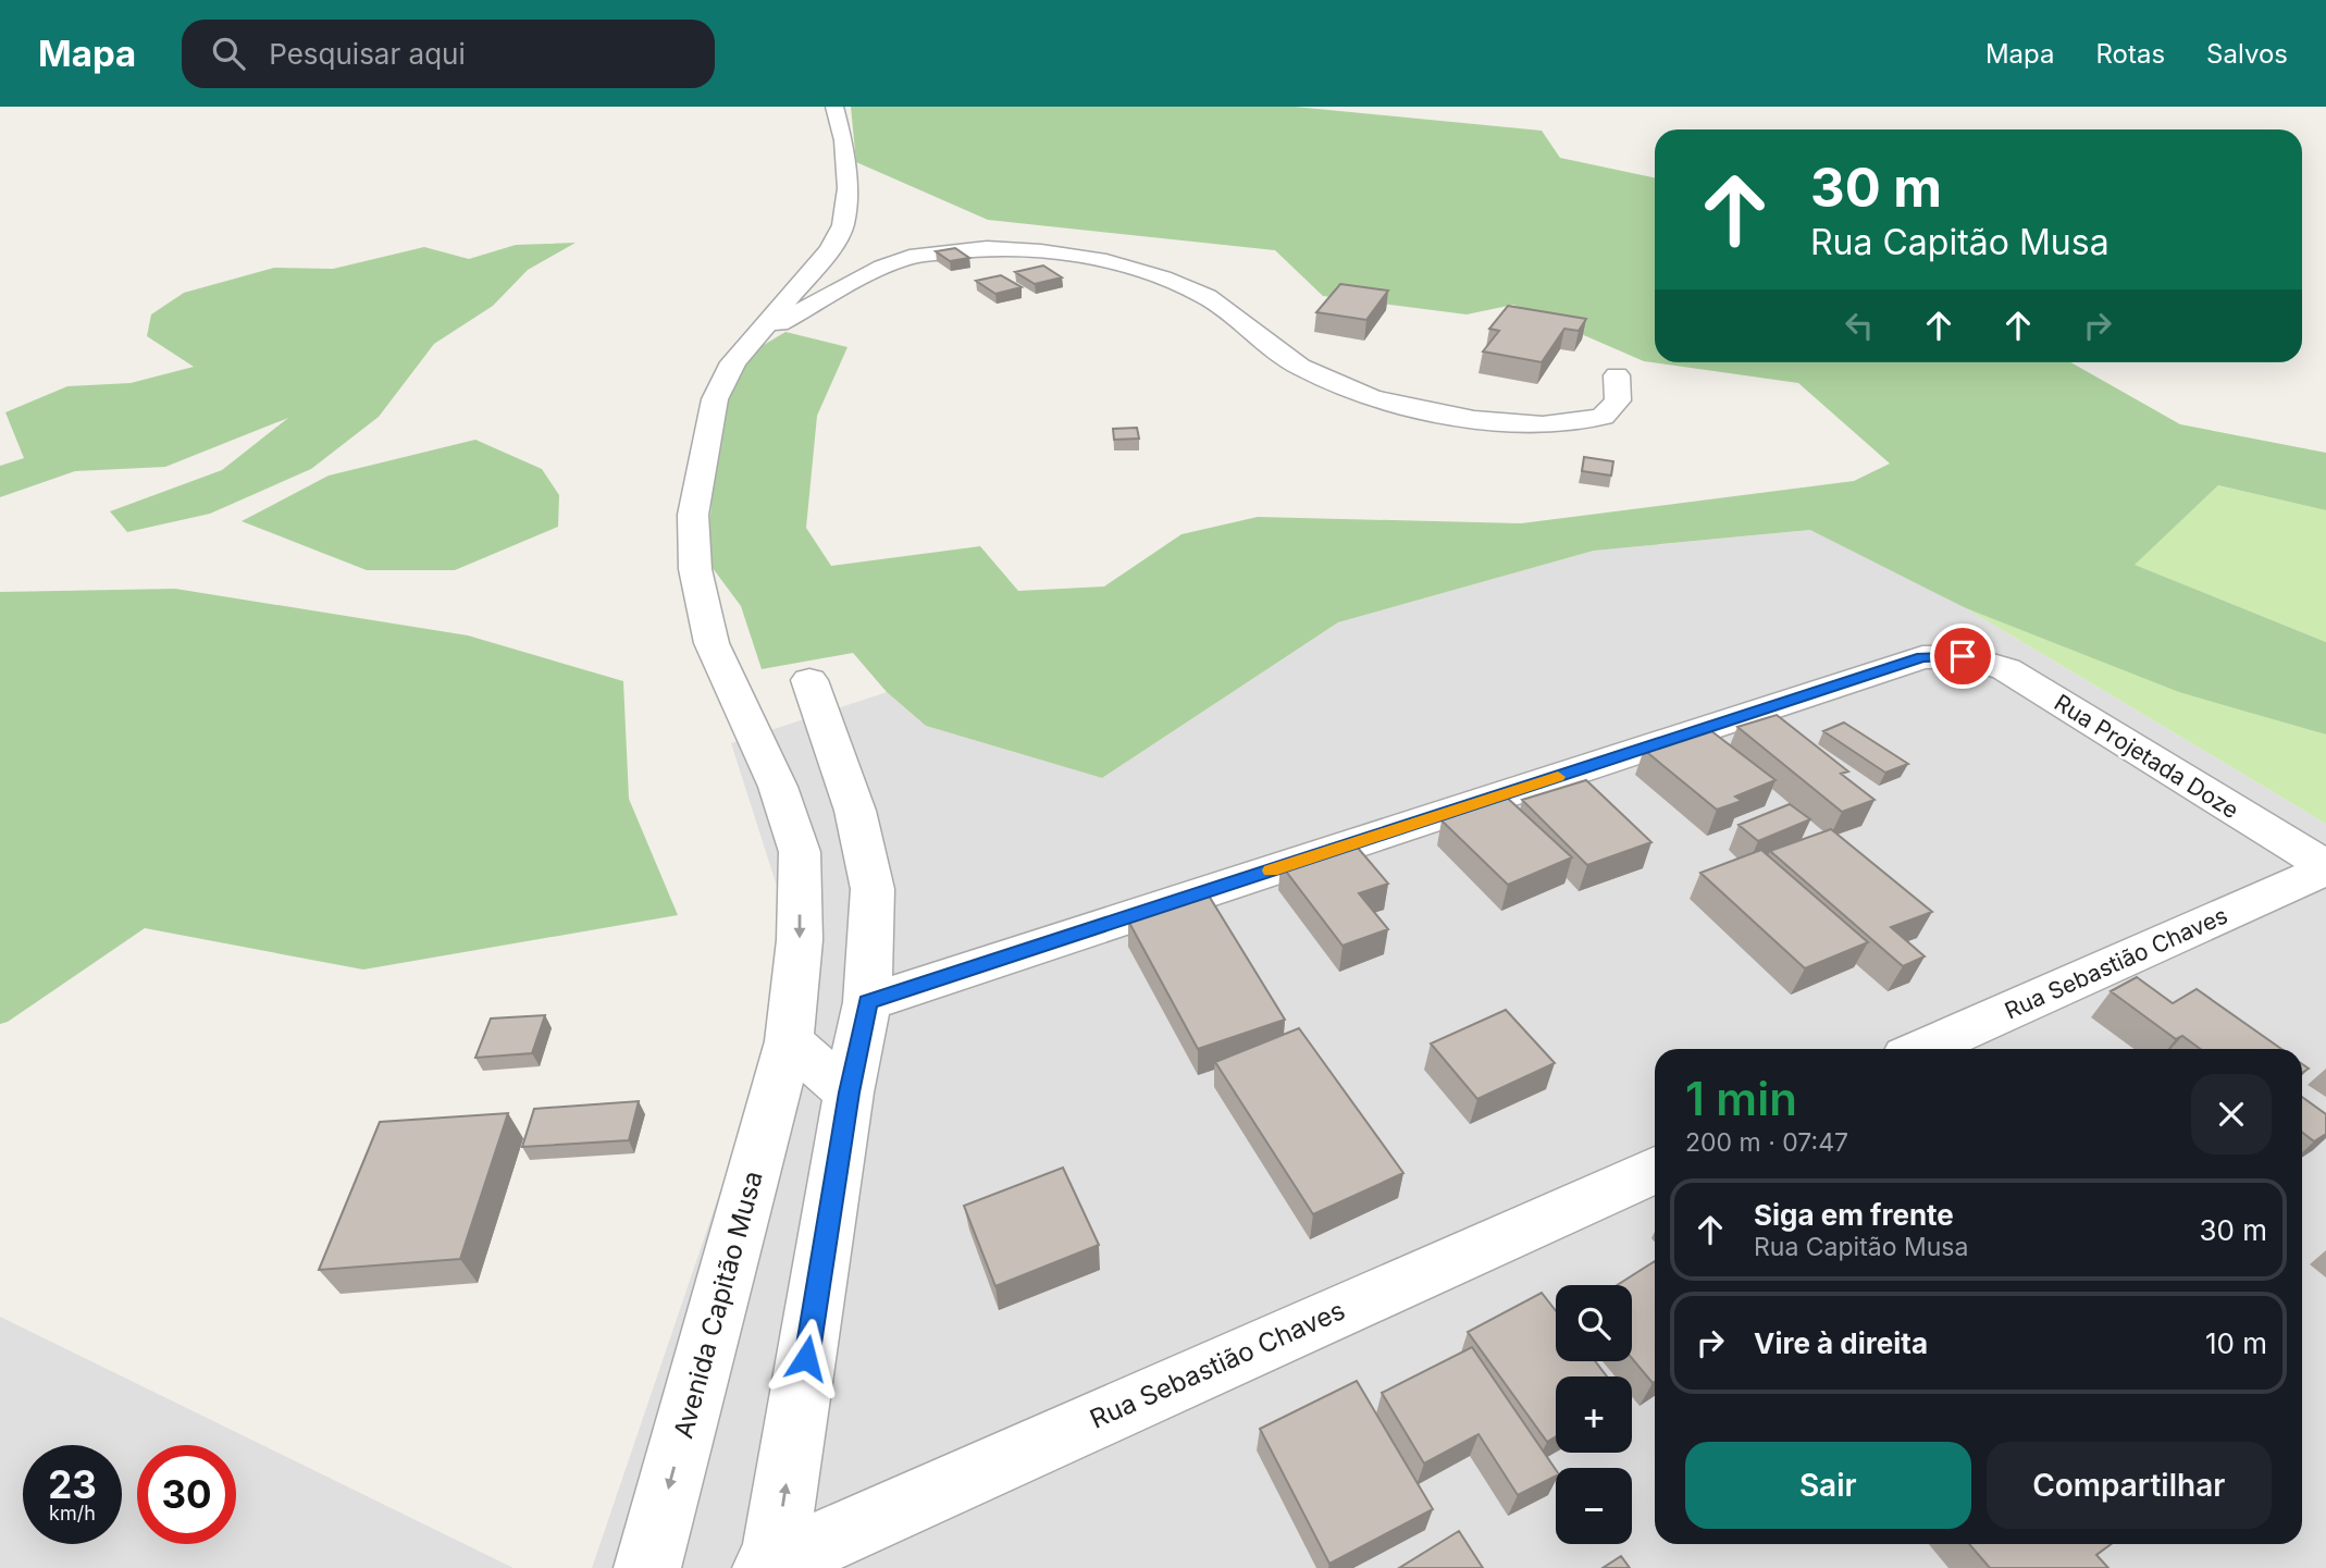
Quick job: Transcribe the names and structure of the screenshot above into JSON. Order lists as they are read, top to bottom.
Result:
{
  "streets": {
    "street": ["Rua Projetada Doze", "Rua Sebastião Chaves", "Avenida Capitão Musa"]
  },
  "crossings": [
    ["Rua Projetada Doze", "Rua Sebastião Chaves"]
  ],
  "page": {
    "header": "Mapa",
    "search": "Pesquisar aqui",
    "nav": ["Mapa", "Rotas", "Salvos"],
    "turn": ["30 m", "Rua Capitão Musa"],
    "heading": ["1 min", "200 m · 07:47"],
    "list": [
      {
        "name": "Siga em frente",
        "note": "Rua Capitão Musa",
        "value": "30 m"
      },
      {
        "name": "Vire à direita",
        "value": "10 m"
      }
    ],
    "map_buttons": ["+", "−"],
    "buttons": ["Sair", "Compartilhar"],
    "speed": "23 km/h",
    "limit": "30"
  }
}
